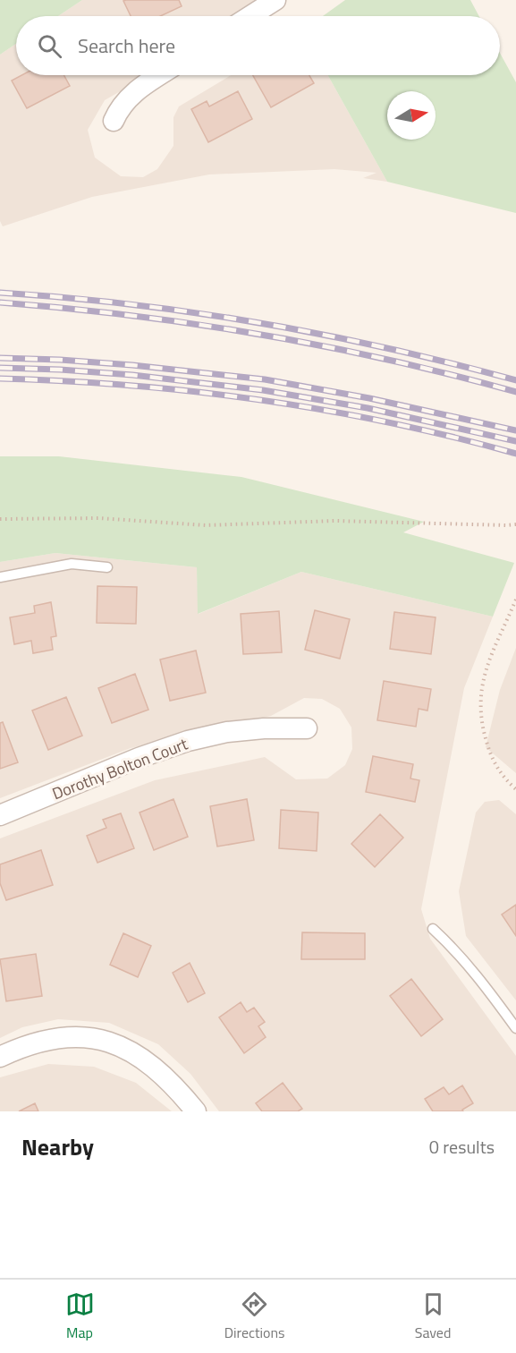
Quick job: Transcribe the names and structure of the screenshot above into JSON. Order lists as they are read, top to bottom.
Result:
{
  "streets": {
    "street": ["Dorothy Bolton Court"]
  },
  "north": "right",
  "page": {
    "search": "Search here",
    "heading": ["Nearby", "0 results"],
    "nav": ["Map", "Directions", "Saved"]
  }
}
